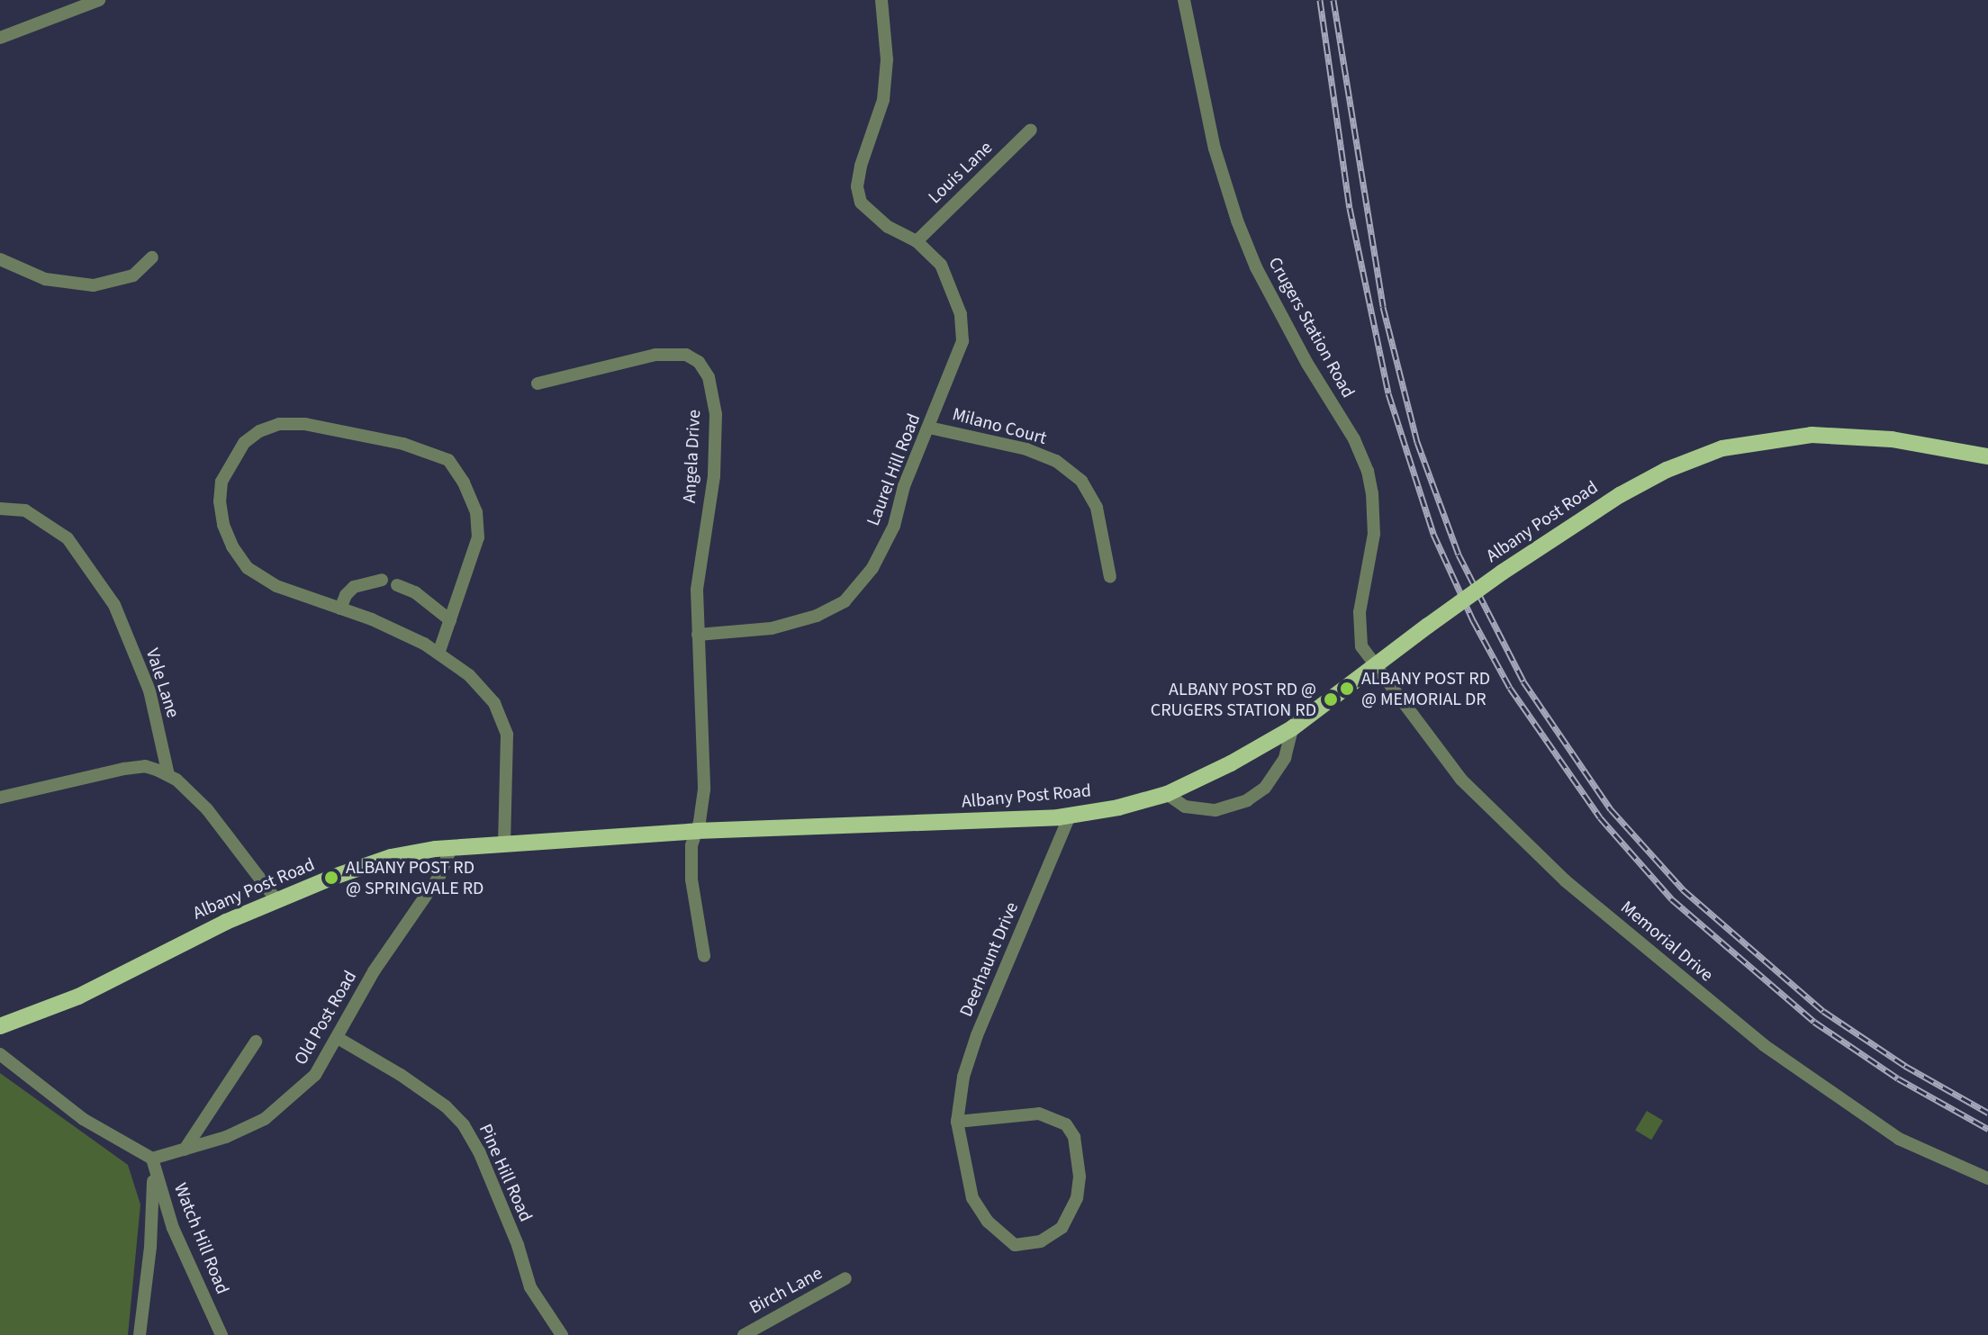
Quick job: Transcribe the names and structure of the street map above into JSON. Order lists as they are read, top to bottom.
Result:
{
  "streets": {
    "main road": ["Albany Post Road"],
    "street": [
      "Louis Lane",
      "Crugers Station Road",
      "Milano Court",
      "Angela Drive",
      "Laurel Hill Road",
      "Vale Lane",
      "Memorial Drive",
      "Deerhaunt Drive",
      "Old Post Road",
      "Pine Hill Road",
      "Watch Hill Road",
      "Birch Lane"
    ]
  },
  "crossings": [
    ["Louis Lane", "Laurel Hill Road"],
    ["Crugers Station Road", "Albany Post Road"],
    ["Crugers Station Road", "Memorial Drive"],
    ["Milano Court", "Laurel Hill Road"],
    ["Angela Drive", "Laurel Hill Road"],
    ["Albany Post Road", "Memorial Drive"],
    ["Albany Post Road", "Deerhaunt Drive"],
    ["Albany Post Road", "Old Post Road"],
    ["Old Post Road", "Pine Hill Road"],
    ["Old Post Road", "Watch Hill Road"]
  ],
  "places": ["ALBANY POST RD @ MEMORIAL DR", "ALBANY POST RD @ CRUGERS STATION RD", "ALBANY POST RD @ SPRINGVALE RD"]
}
